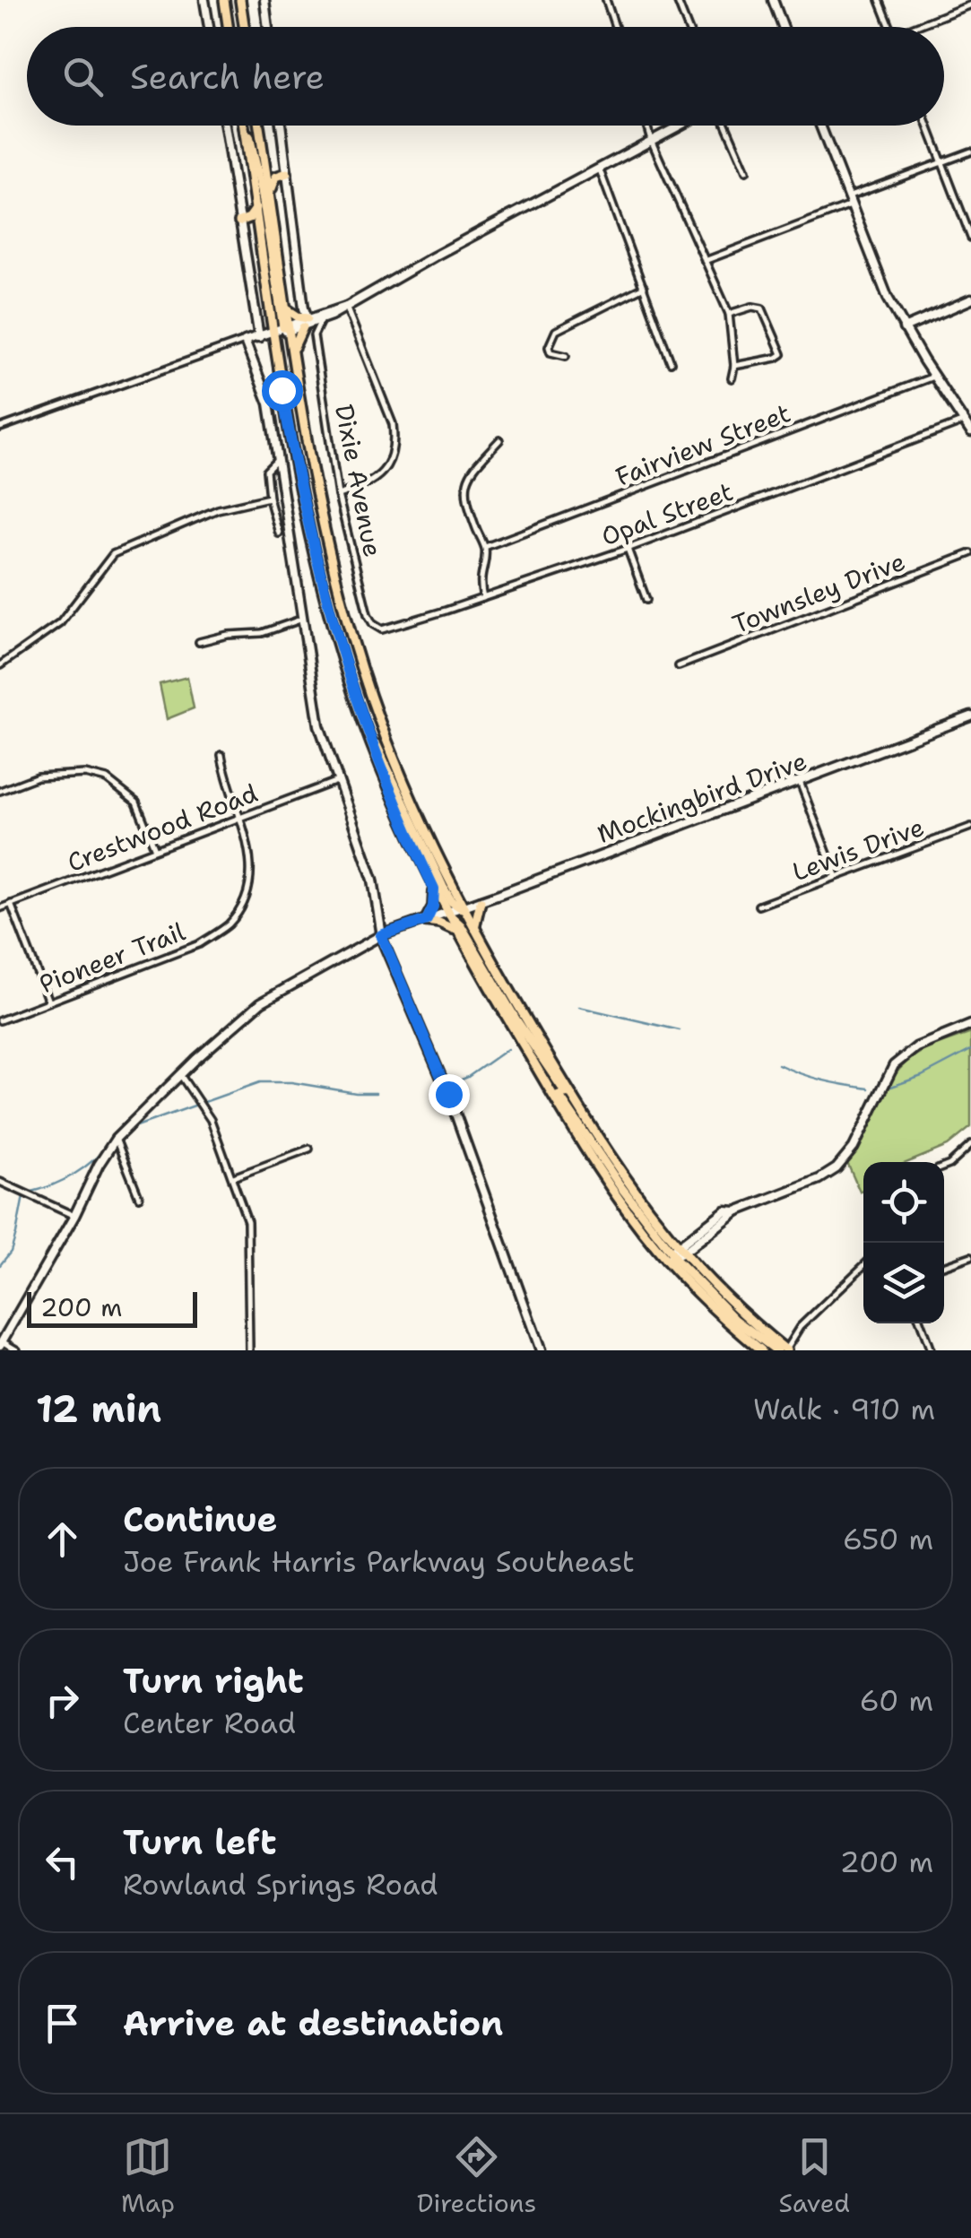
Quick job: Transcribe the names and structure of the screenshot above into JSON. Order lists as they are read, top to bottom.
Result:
{
  "streets": {
    "street": [
      "Fairview Street",
      "Dixie Avenue",
      "Opal Street",
      "Townsley Drive",
      "Mockingbird Drive",
      "Crestwood Road",
      "Lewis Drive",
      "Pioneer Trail"
    ]
  },
  "crossings": [
    ["Dixie Avenue", "Opal Street"],
    ["Crestwood Road", "Pioneer Trail"]
  ],
  "scale_bar": "200 m",
  "page": {
    "search": "Search here",
    "scale": "200 m",
    "heading": ["12 min", "Walk · 910 m"],
    "list": [
      ["Continue", "Joe Frank Harris Parkway Southeast", "650 m"],
      ["Turn right", "Center Road", "60 m"],
      ["Turn left", "Rowland Springs Road", "200 m"],
      "Arrive at destination"
    ],
    "nav": ["Map", "Directions", "Saved"]
  }
}
